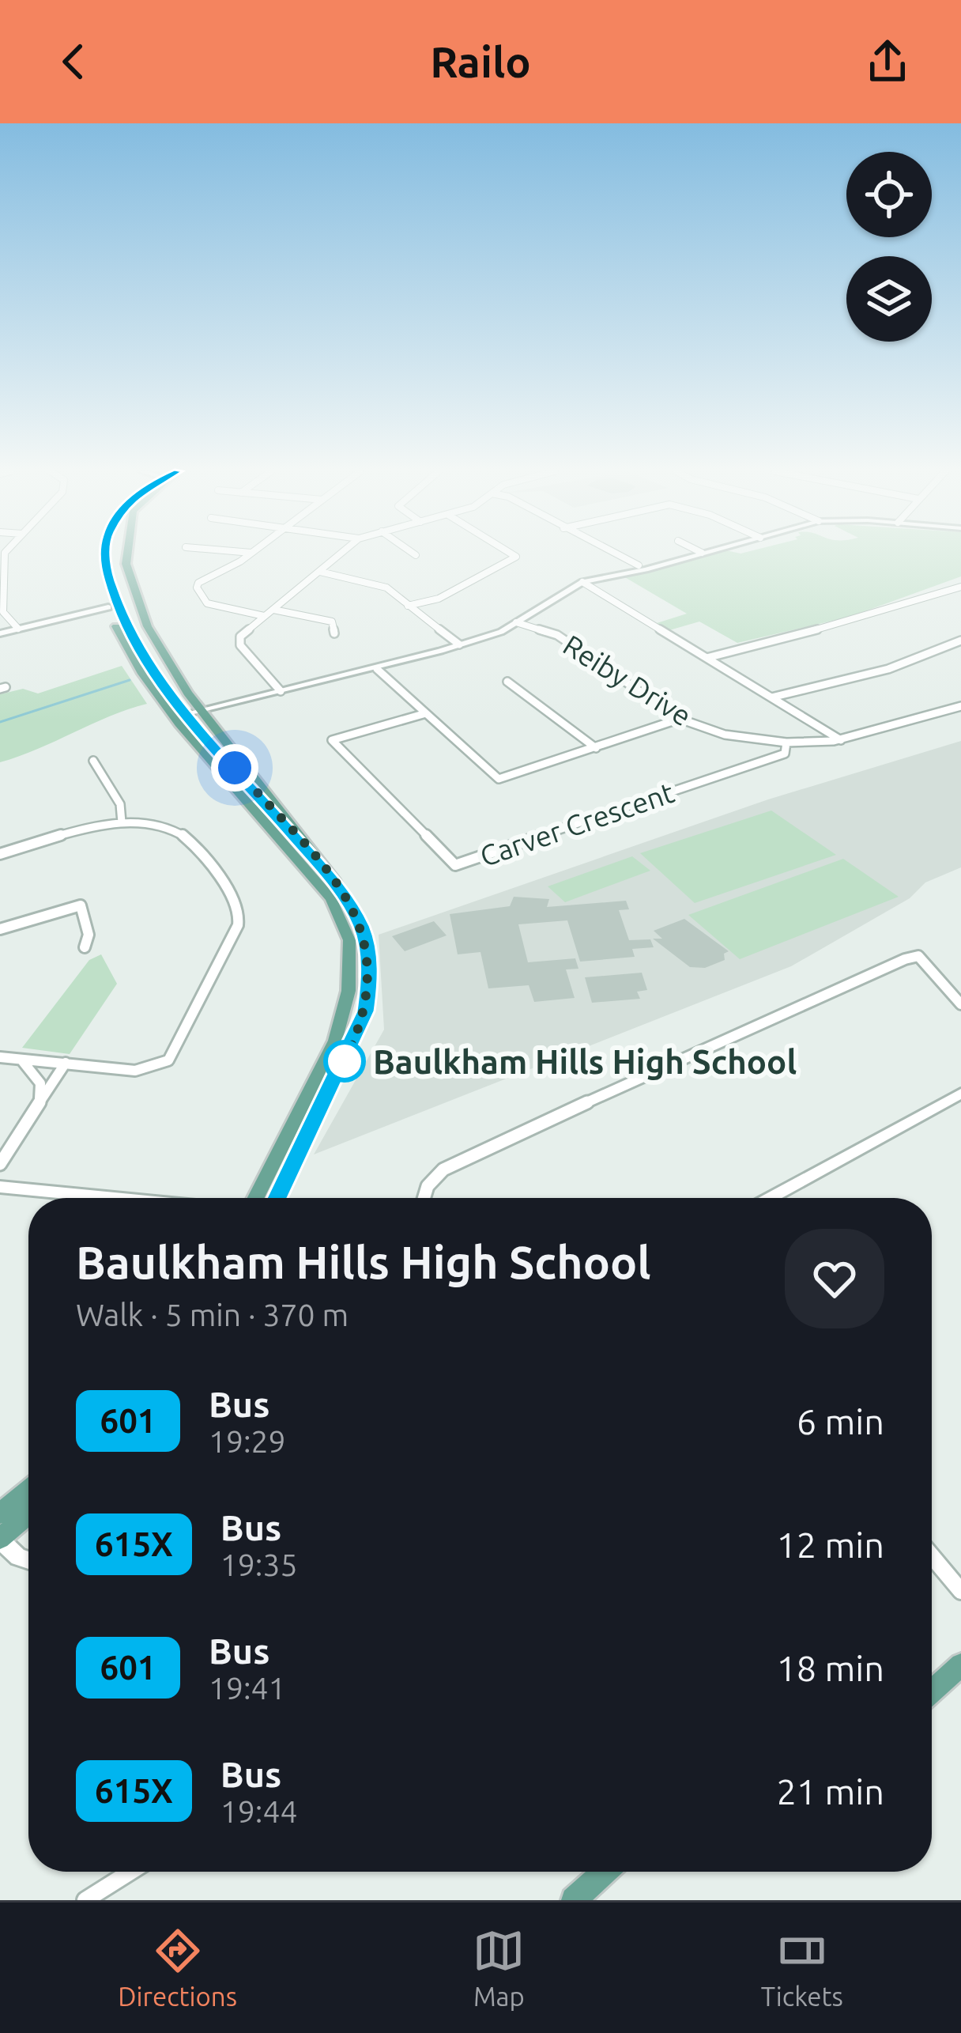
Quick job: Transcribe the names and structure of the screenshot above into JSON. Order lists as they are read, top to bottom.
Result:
{
  "streets": {
    "street": ["Reiby Drive", "Carver Crescent"]
  },
  "crossings": [
    ["Reiby Drive", "Carver Crescent"]
  ],
  "places": ["Baulkham Hills High School"],
  "lines": ["bus line 601"],
  "page": {
    "header": "Railo",
    "heading": ["Baulkham Hills High School", "Walk · 5 min · 370 m"],
    "list": [
      {
        "mark": "601",
        "name": "Bus",
        "note": "19:29",
        "value": "6 min"
      },
      {
        "mark": "615X",
        "name": "Bus",
        "note": "19:35",
        "value": "12 min"
      },
      {
        "mark": "601",
        "name": "Bus",
        "note": "19:41",
        "value": "18 min"
      },
      {
        "mark": "615X",
        "name": "Bus",
        "note": "19:44",
        "value": "21 min"
      }
    ],
    "tabs": ["Directions", "Map", "Tickets"]
  }
}
